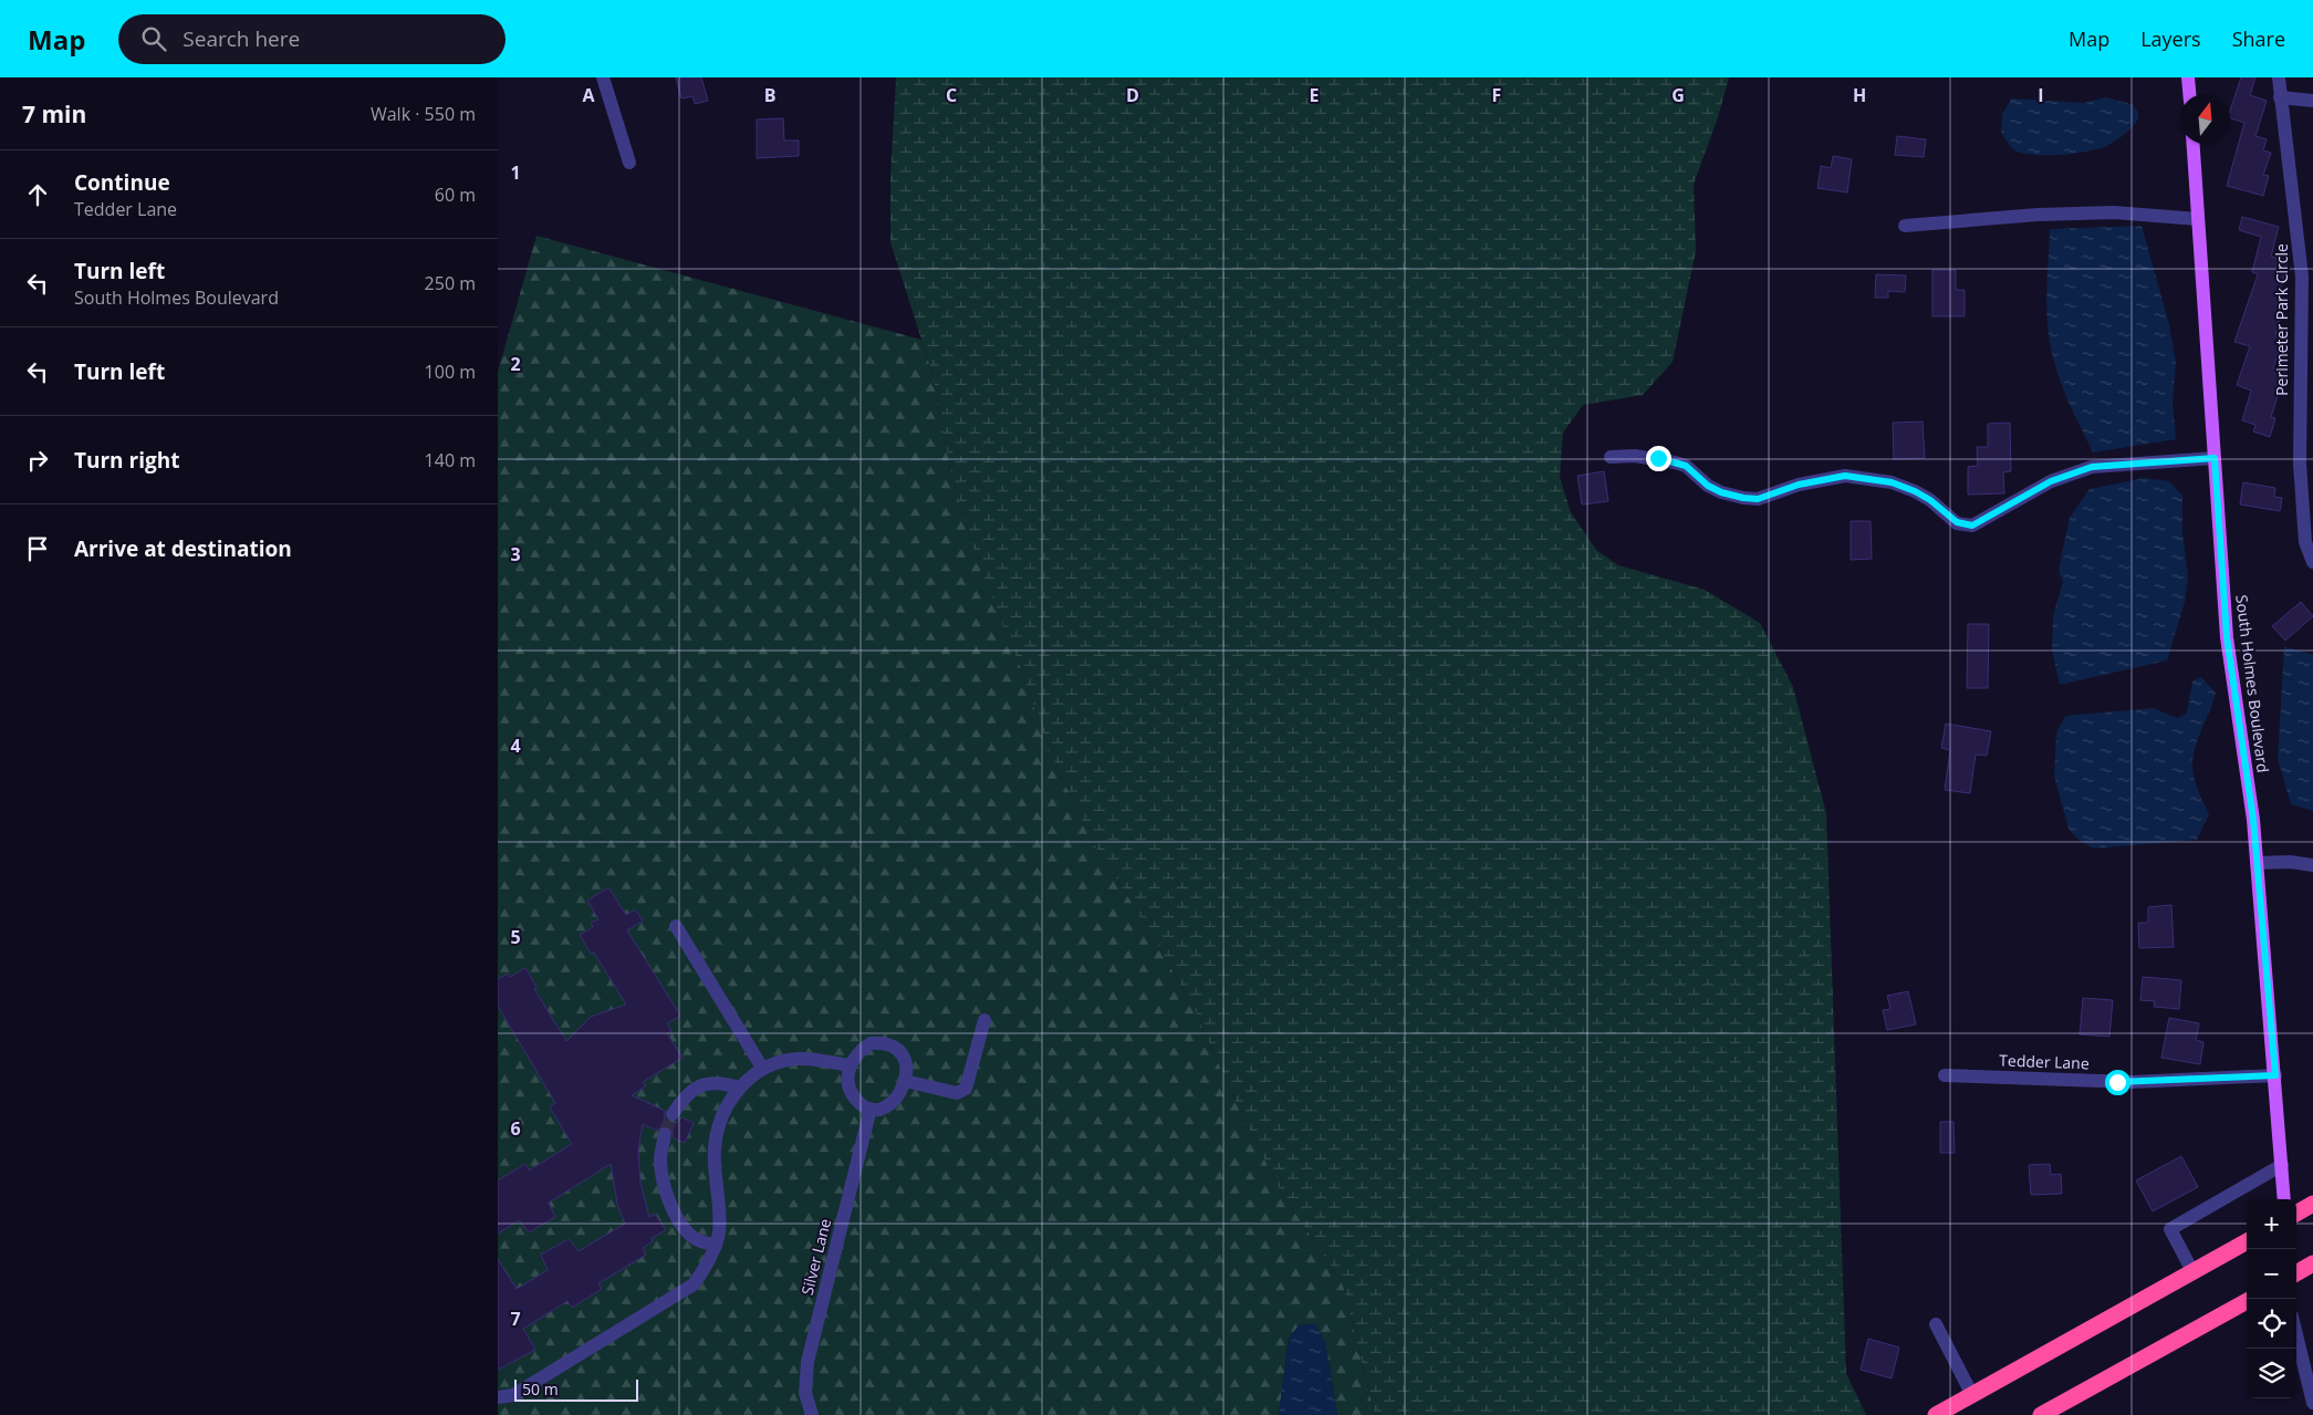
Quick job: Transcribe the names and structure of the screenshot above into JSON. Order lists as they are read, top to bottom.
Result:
{
  "streets": {
    "main road": ["South Holmes Boulevard"],
    "street": ["Perimeter Park Circle", "Tedder Lane", "Silver Lane"]
  },
  "crossings": [
    ["South Holmes Boulevard", "Tedder Lane"]
  ],
  "scale_bar": "50 m",
  "north": "top",
  "page": {
    "header": "Map",
    "search": "Search here",
    "nav": ["Map", "Layers", "Share"],
    "heading": ["7 min", "Walk · 550 m"],
    "list": [
      ["Continue", "Tedder Lane", "60 m"],
      ["Turn left", "South Holmes Boulevard", "250 m"],
      ["Turn left", "100 m"],
      ["Turn right", "140 m"],
      "Arrive at destination"
    ],
    "map_buttons": ["+", "−"],
    "scale": "50 m"
  },
  "grid": {
    "columns": [
      "A",
      "B",
      "C",
      "D",
      "E",
      "F",
      "G",
      "H",
      "I"
    ],
    "rows": [
      "1",
      "2",
      "3",
      "4",
      "5",
      "6",
      "7"
    ]
  }
}
